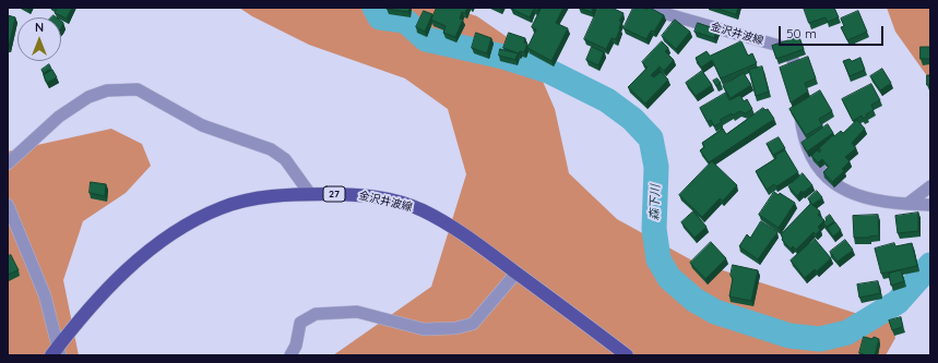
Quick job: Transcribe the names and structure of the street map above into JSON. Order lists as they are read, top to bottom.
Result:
{
  "streets": {
    "main road": ["金沢井波線", "27"]
  },
  "water": ["森下川"],
  "scale_bar": "50 m",
  "north": "top"
}
